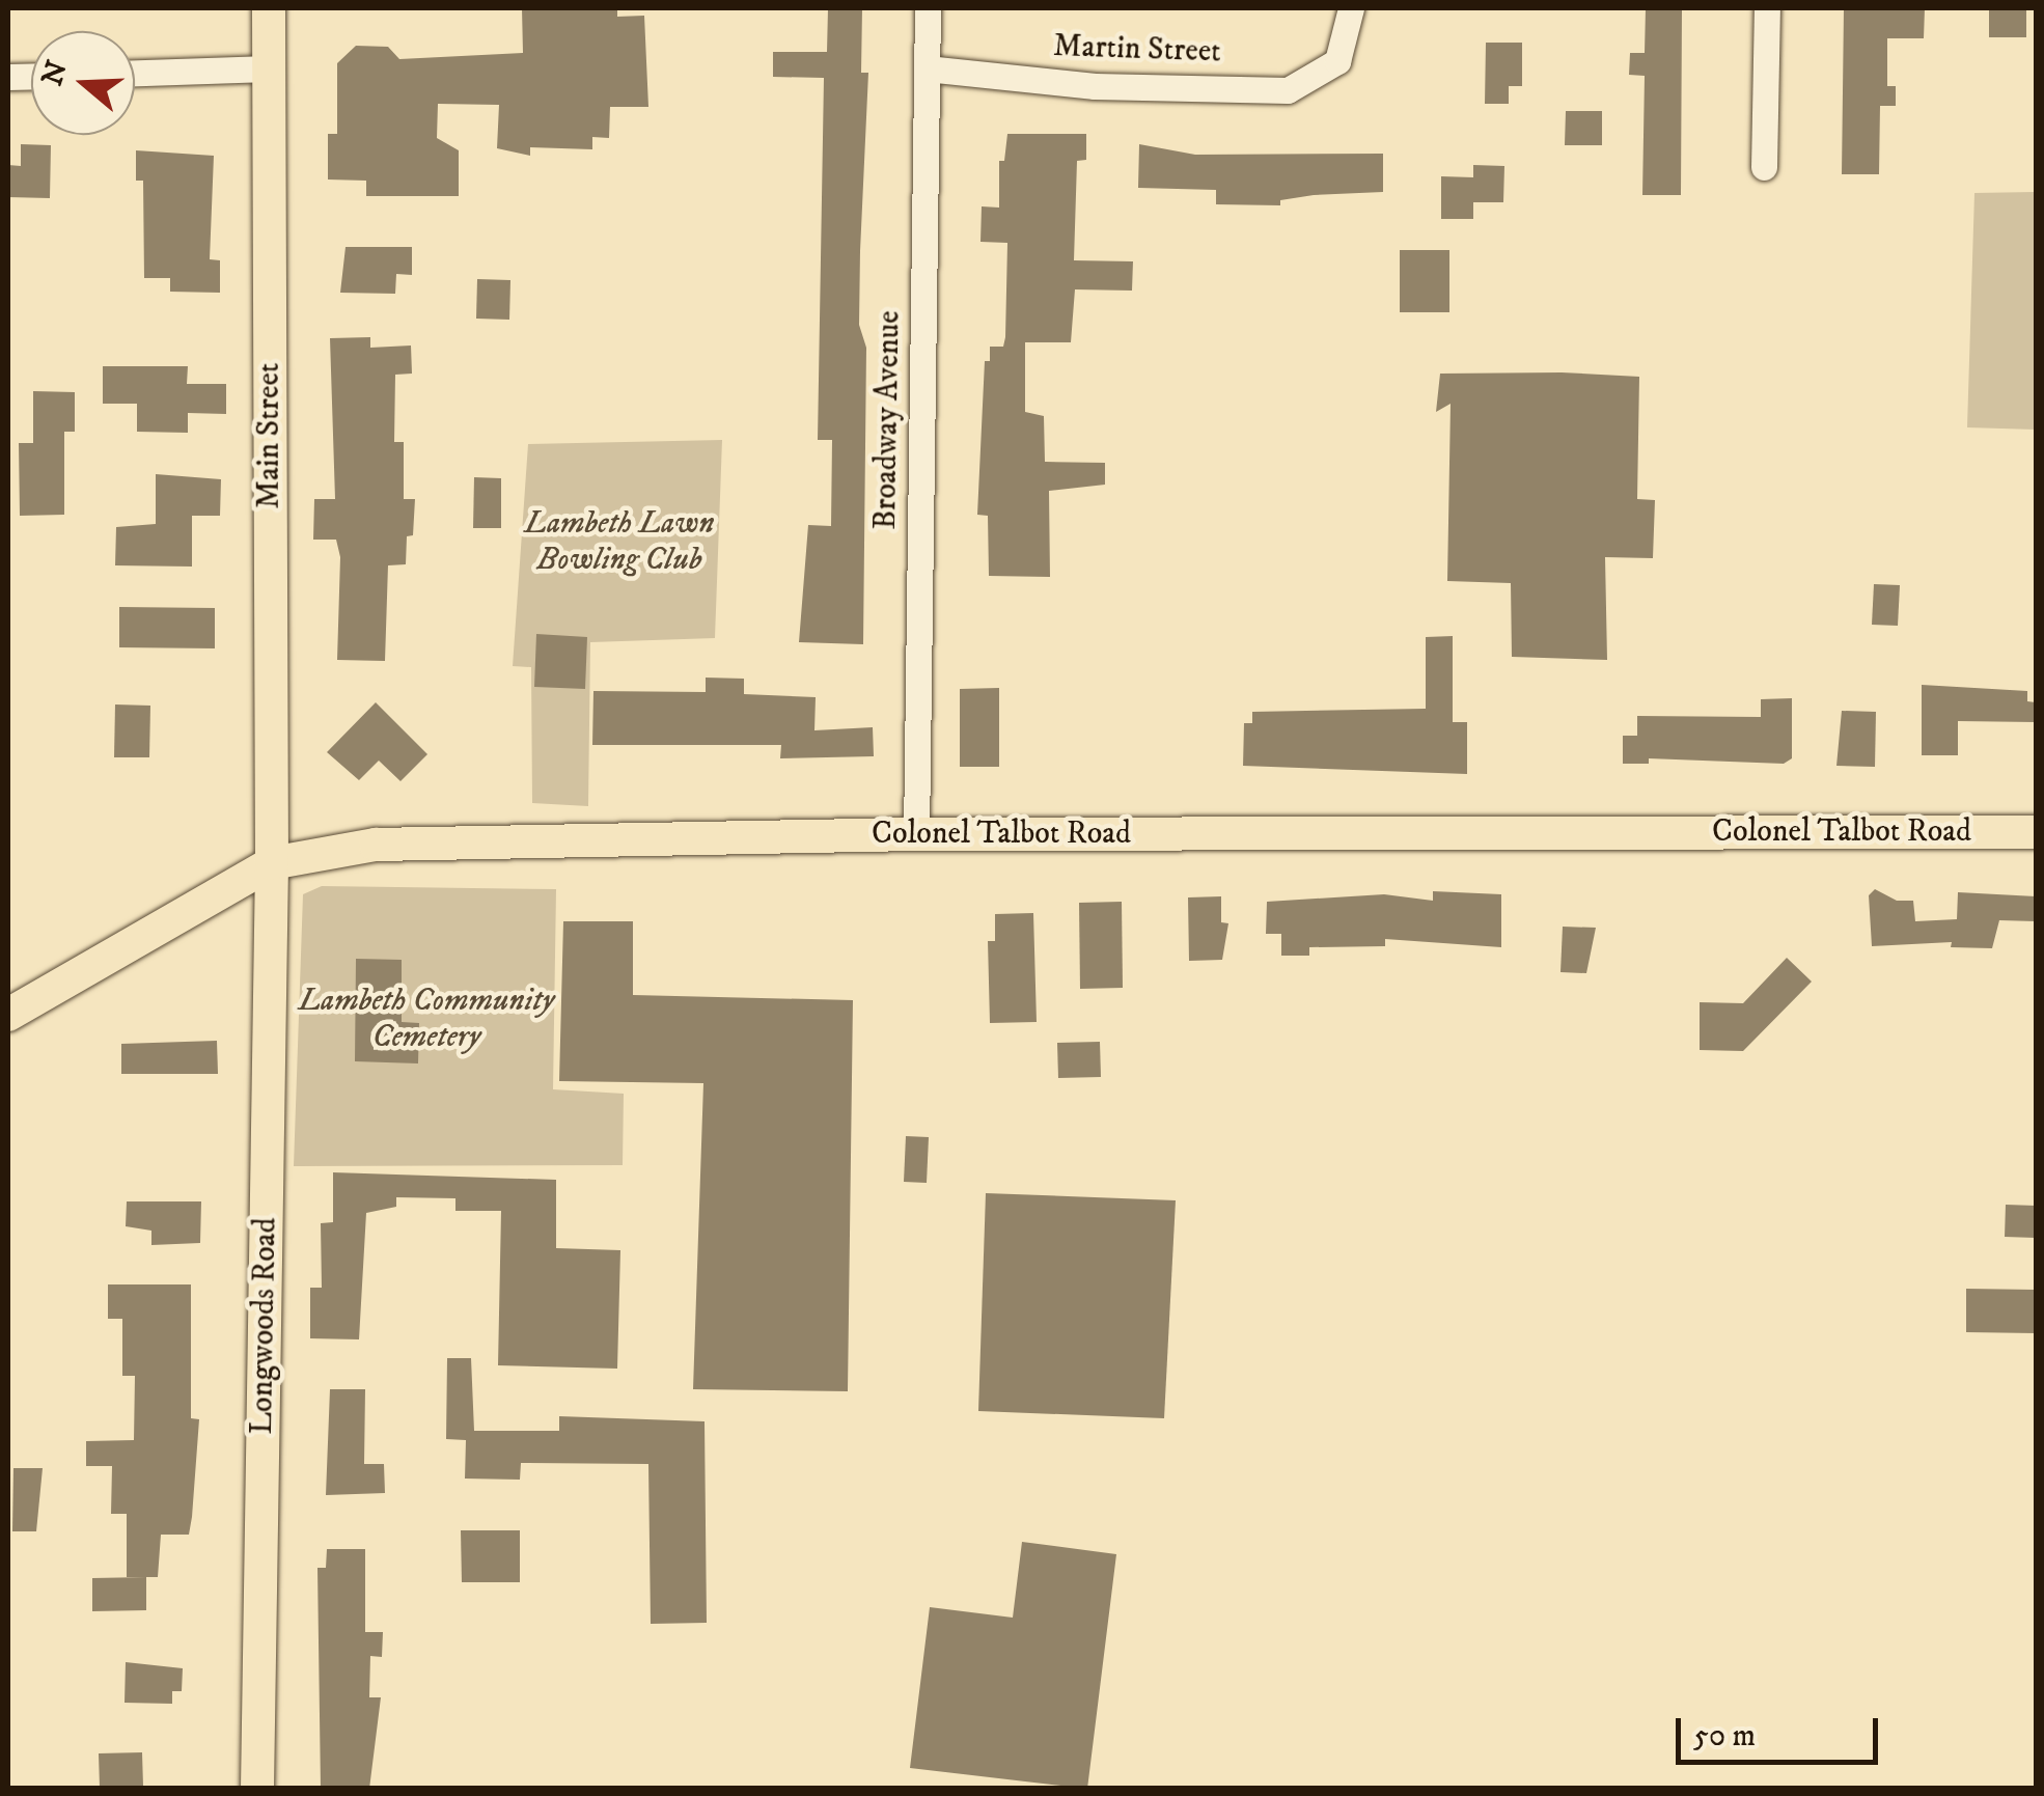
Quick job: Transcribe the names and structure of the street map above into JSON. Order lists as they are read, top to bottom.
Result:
{
  "streets": {
    "main road": ["Main Street", "Colonel Talbot Road", "Longwoods Road"],
    "street": ["Martin Street", "Broadway Avenue"]
  },
  "crossings": [
    ["Martin Street", "Broadway Avenue"],
    ["Broadway Avenue", "Colonel Talbot Road"],
    ["Main Street", "Colonel Talbot Road"],
    ["Main Street", "Longwoods Road"],
    ["Colonel Talbot Road", "Longwoods Road"]
  ],
  "parks": ["Lambeth Lawn Bowling Club", "Lambeth Community Cemetery"],
  "scale_bar": "50 m",
  "north": "left"
}
